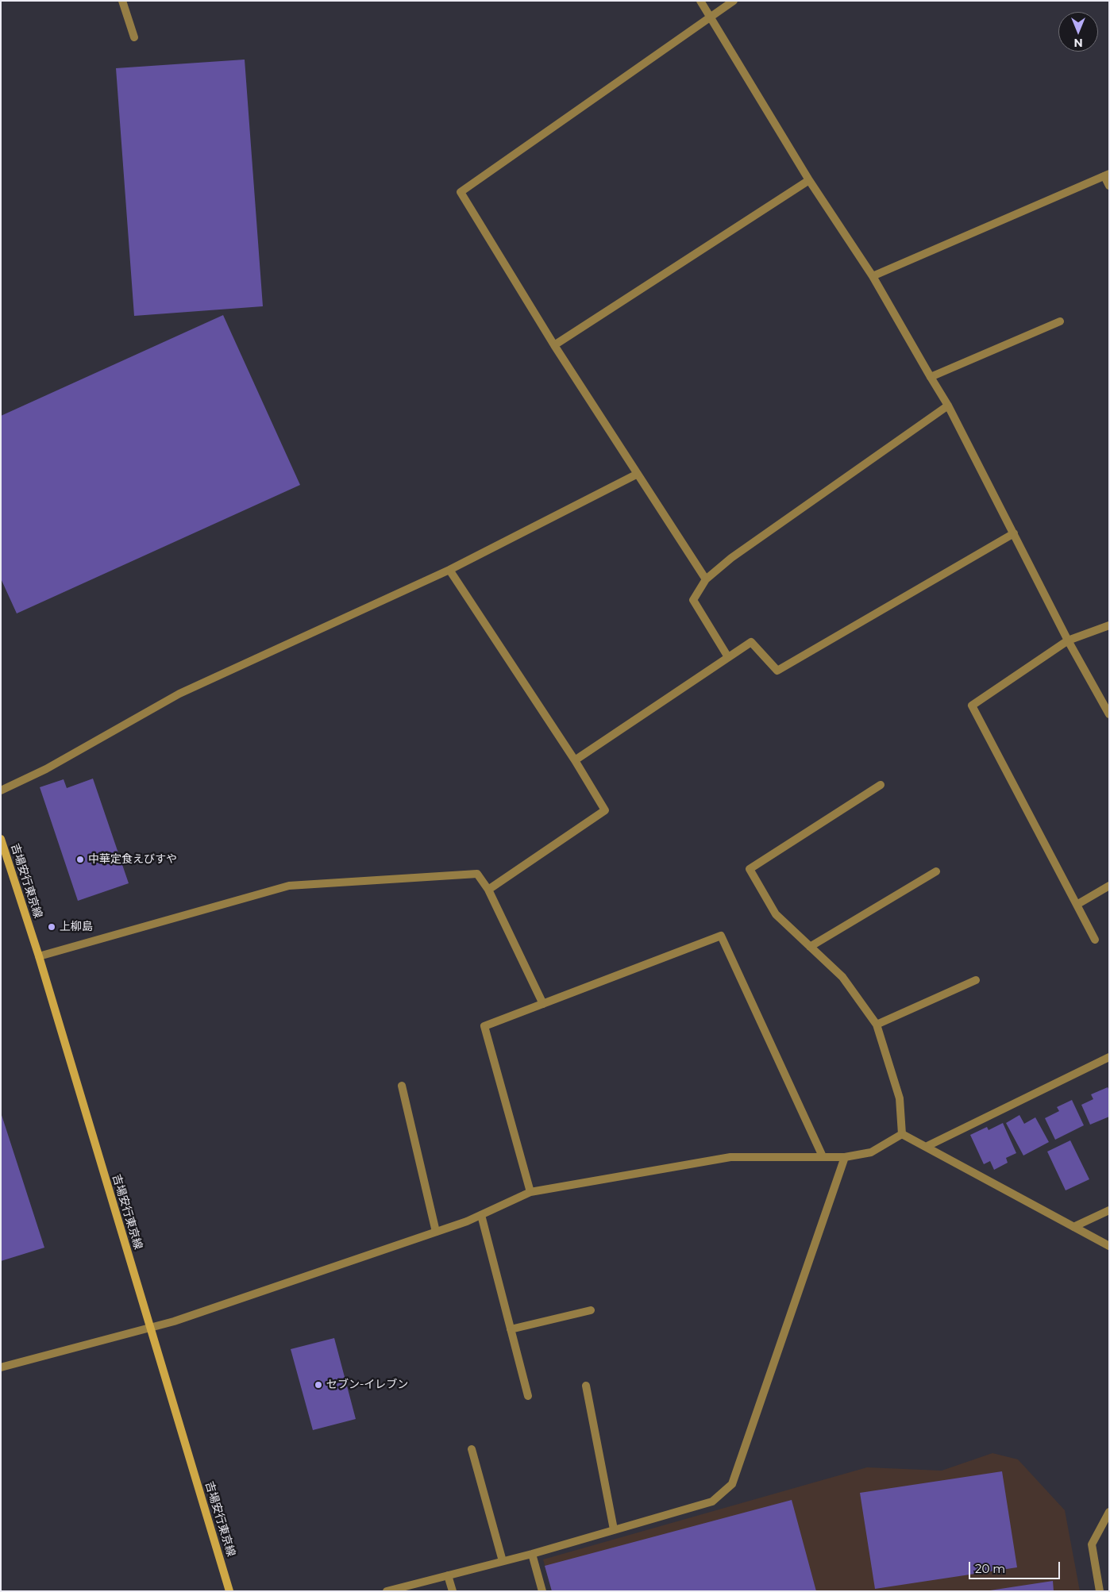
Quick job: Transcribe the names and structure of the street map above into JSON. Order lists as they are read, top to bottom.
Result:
{
  "streets": {
    "main road": ["吉場安行東京線"]
  },
  "places": ["中華定食えびすや", "上柳島", "セブン-イレブン"],
  "scale_bar": "20 m",
  "north": "bottom"
}
